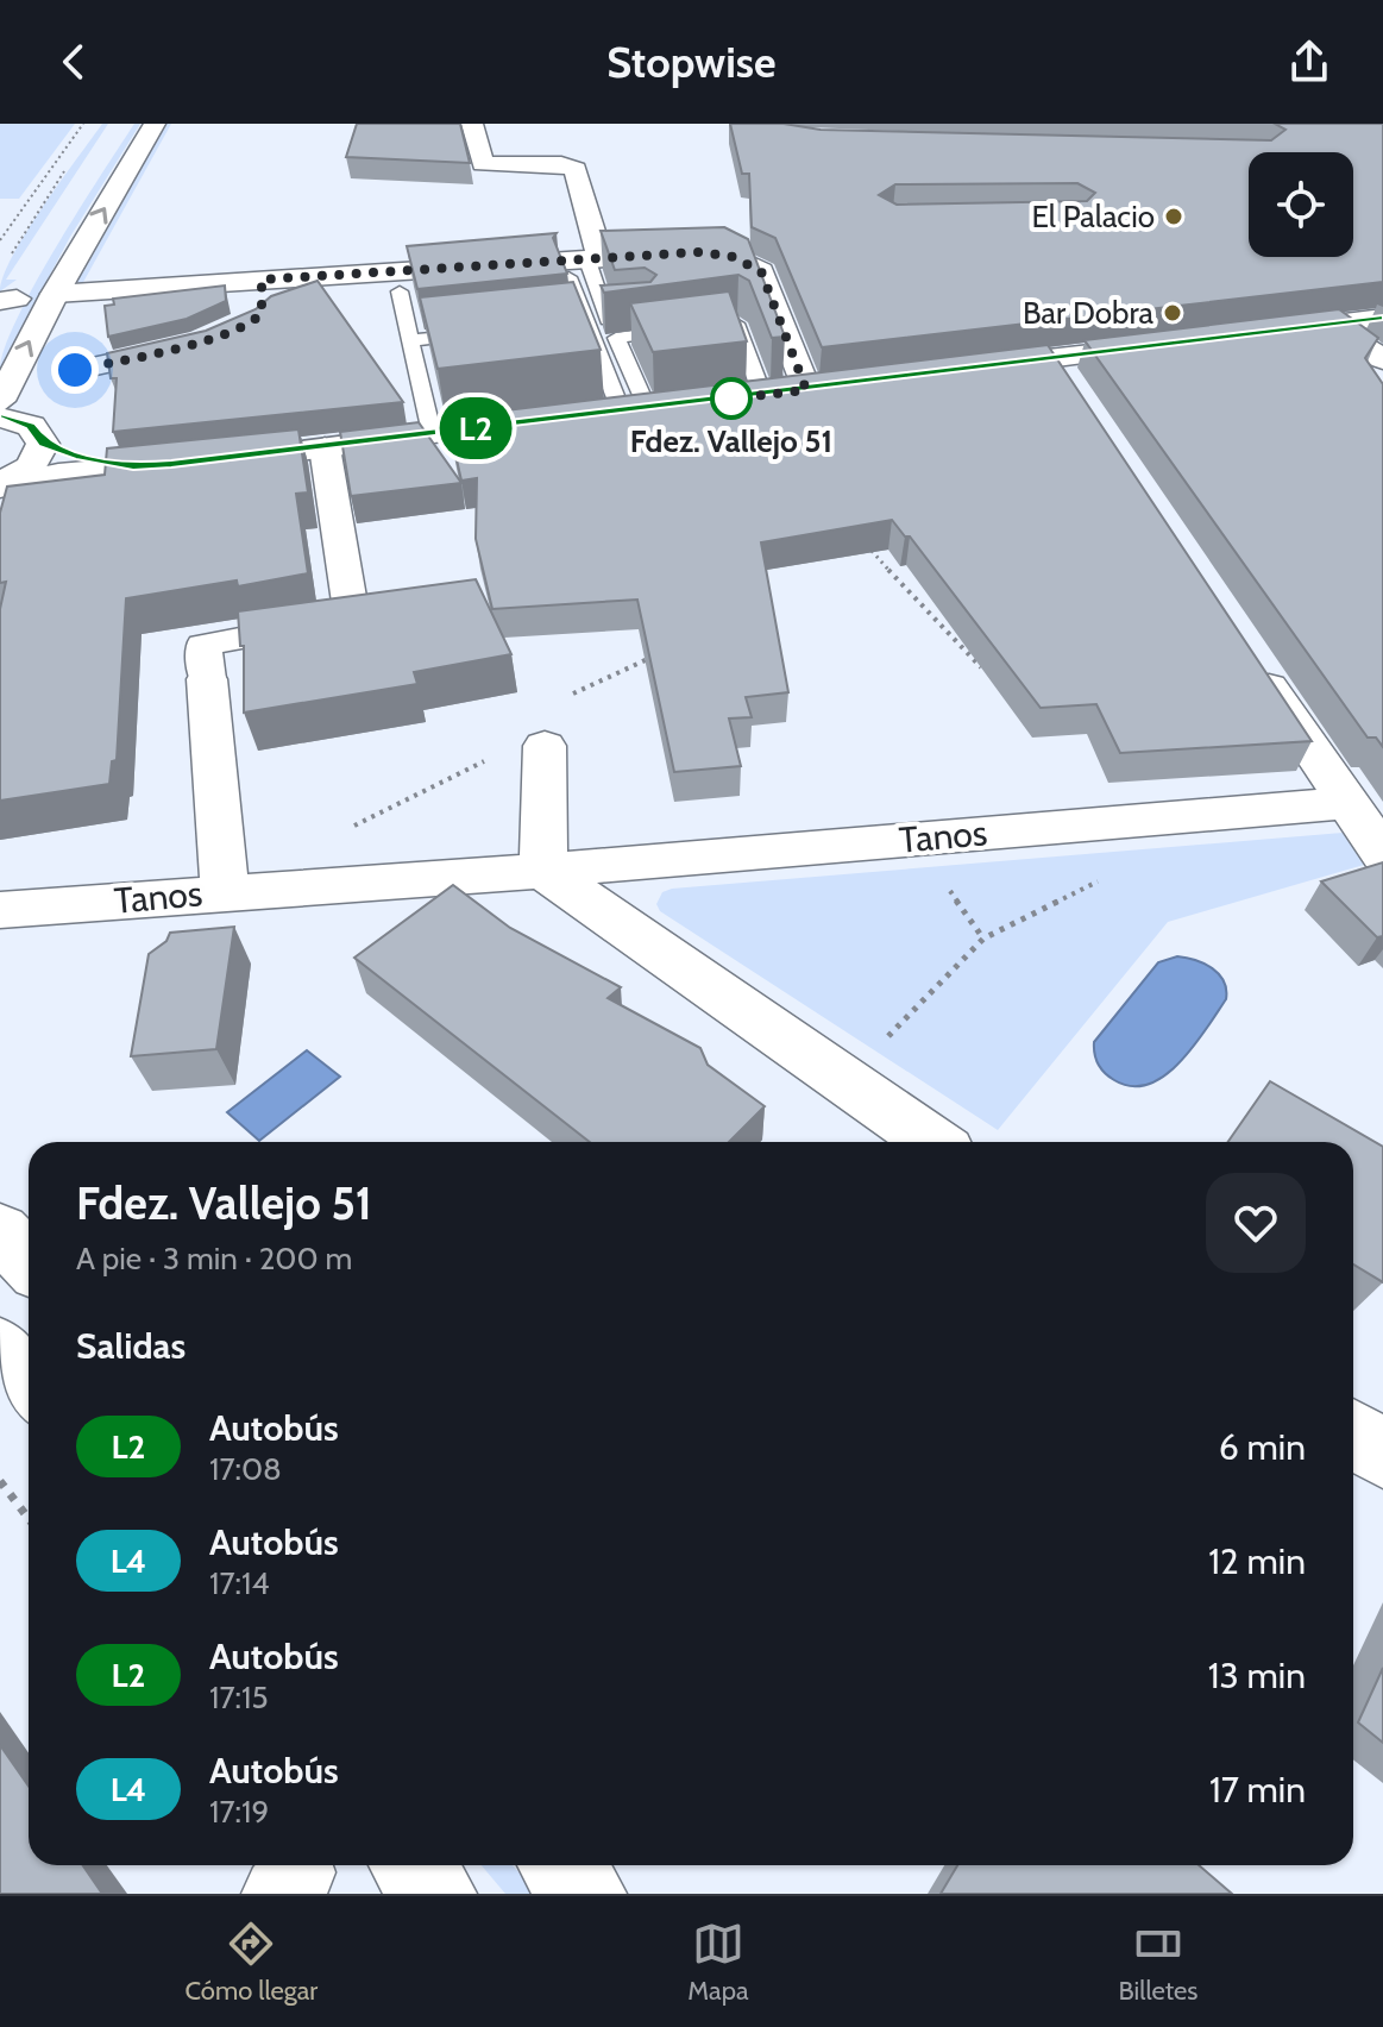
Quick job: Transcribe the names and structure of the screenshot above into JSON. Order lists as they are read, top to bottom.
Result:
{
  "streets": {
    "street": ["Tanos"]
  },
  "places": ["El Palacio", "Bar Dobra", "Fdez. Vallejo 51"],
  "lines": ["bus line L2"],
  "page": {
    "header": "Stopwise",
    "on_map": "L2",
    "heading": [
      ["Fdez. Vallejo 51", "A pie · 3 min · 200 m"],
      "Salidas"
    ],
    "list": [
      {
        "mark": "L2",
        "name": "Autobús",
        "note": "17:08",
        "value": "6 min"
      },
      {
        "mark": "L4",
        "name": "Autobús",
        "note": "17:14",
        "value": "12 min"
      },
      {
        "mark": "L2",
        "name": "Autobús",
        "note": "17:15",
        "value": "13 min"
      },
      {
        "mark": "L4",
        "name": "Autobús",
        "note": "17:19",
        "value": "17 min"
      }
    ],
    "tabs": ["Cómo llegar", "Mapa", "Billetes"]
  }
}
